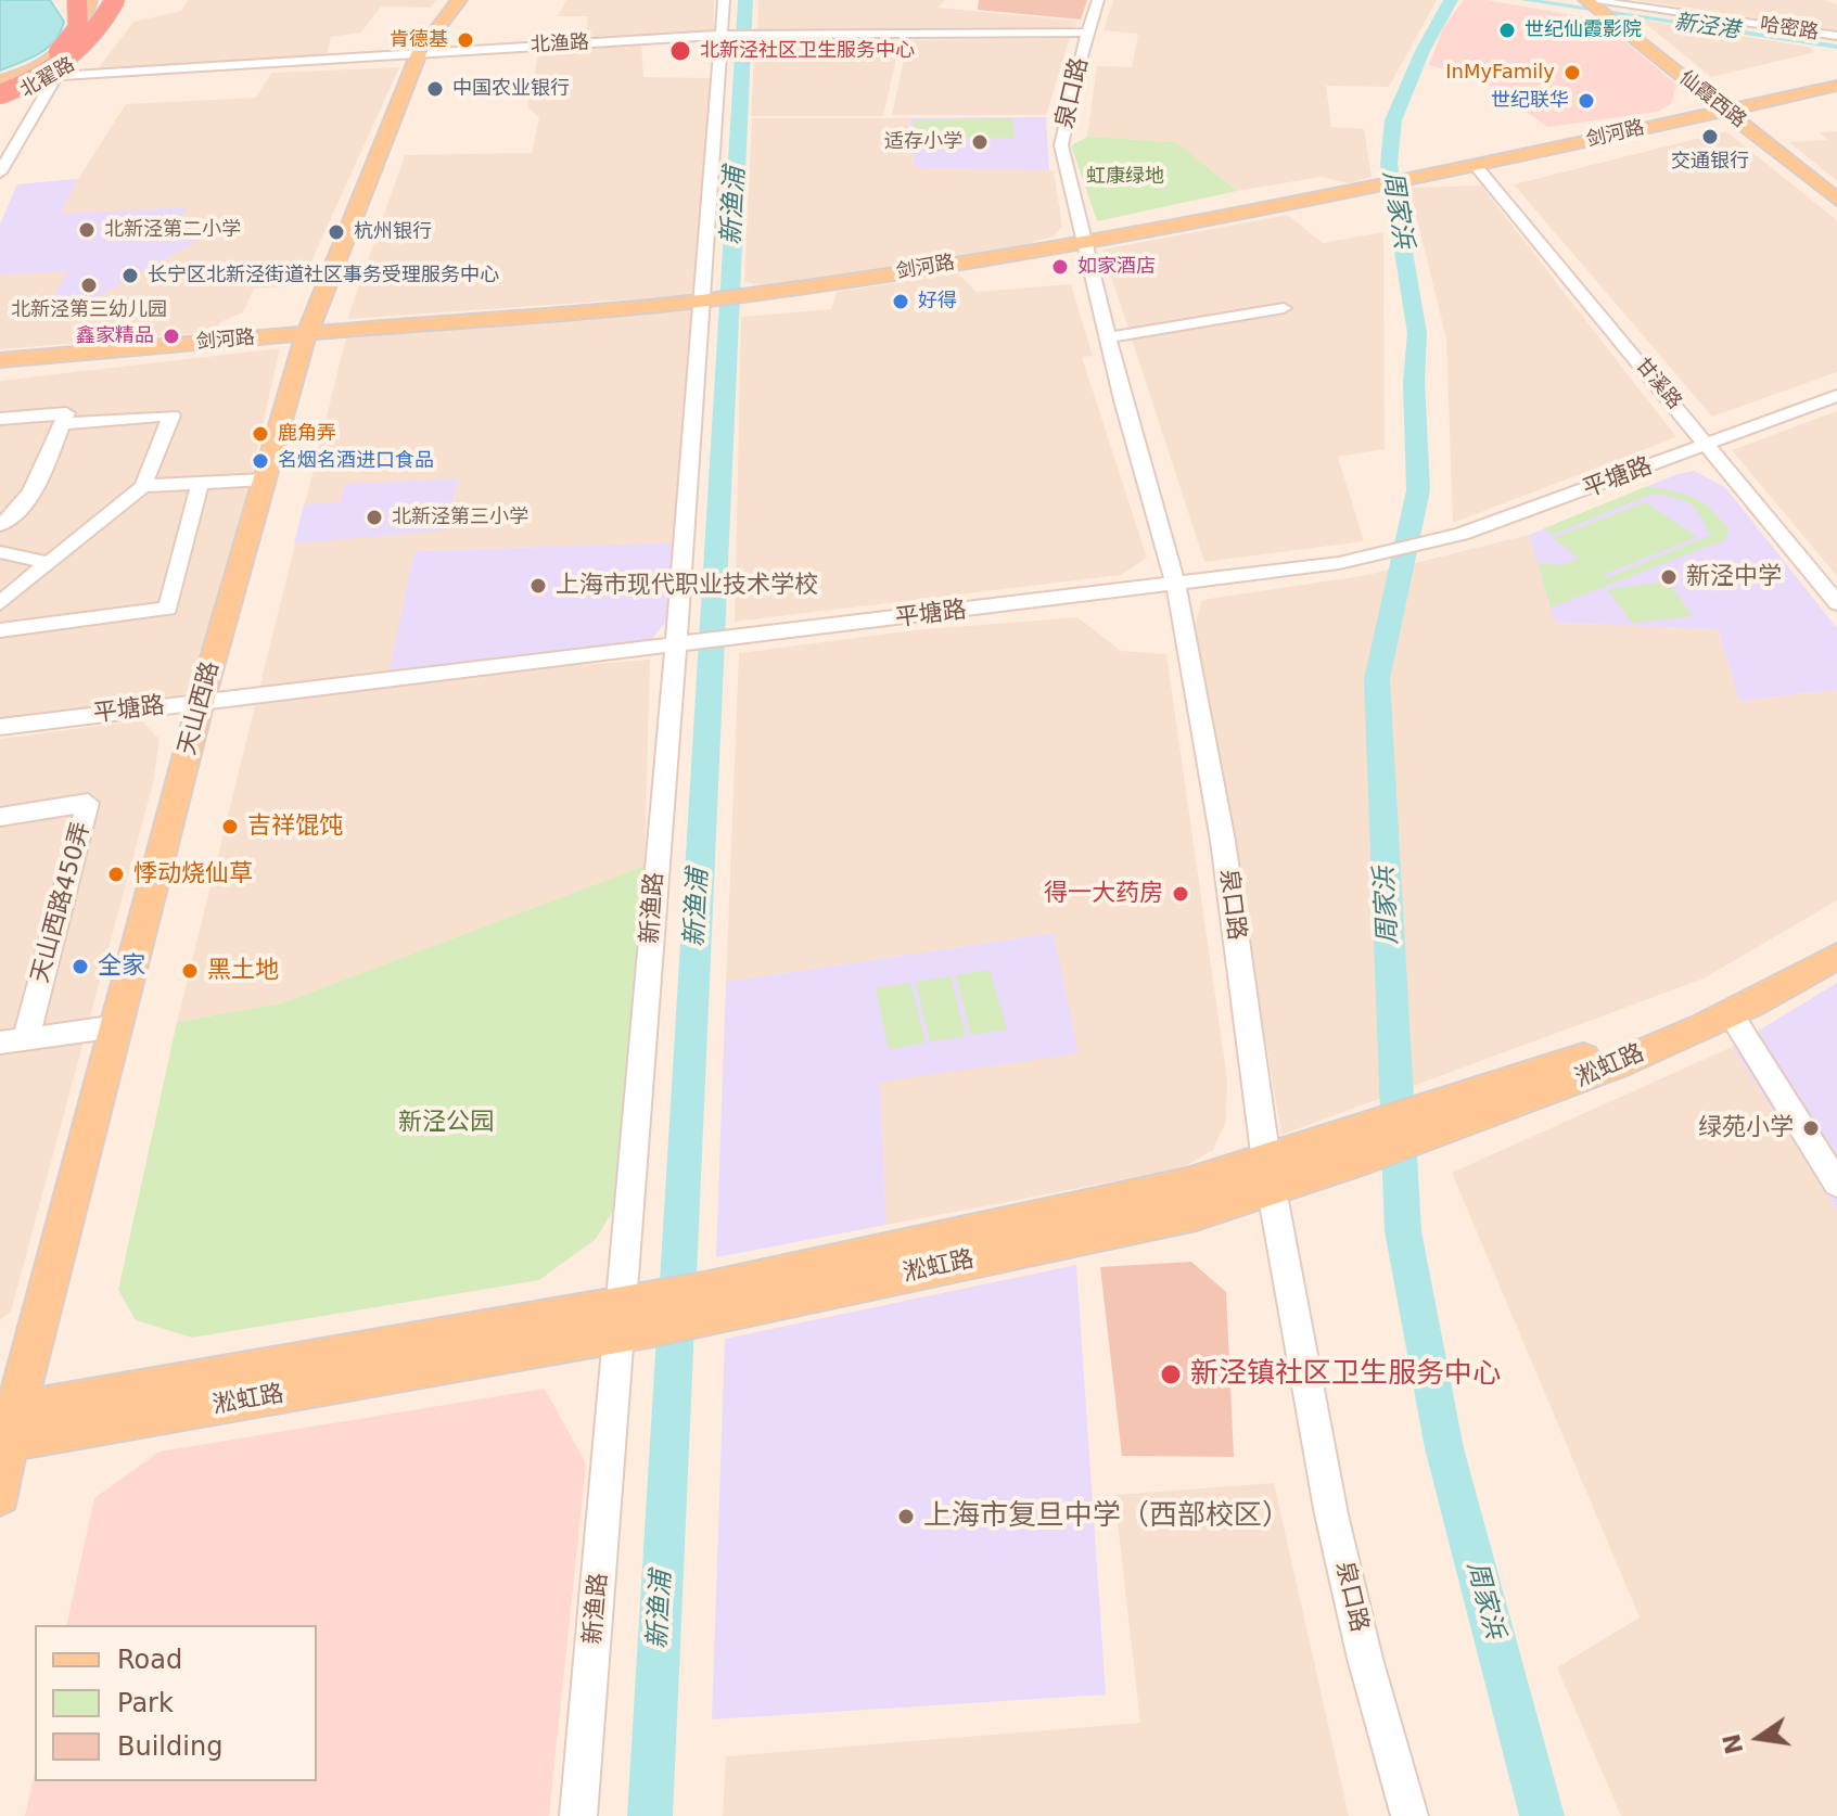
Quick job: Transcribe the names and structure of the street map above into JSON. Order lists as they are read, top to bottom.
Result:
{
  "streets": {
    "main road": [
      "北翟路",
      "仙霞西路",
      "剑河路",
      "天山西路",
      "淞虹路"
    ],
    "street": [
      "哈密路",
      "北渔路",
      "泉口路",
      "甘溪路",
      "平塘路",
      "天山西路450弄",
      "新渔路"
    ]
  },
  "crossings": [
    ["哈密路", "仙霞西路"],
    ["北渔路", "北翟路"],
    ["北渔路", "泉口路"],
    ["北渔路", "天山西路"],
    ["北渔路", "新渔路"],
    ["泉口路", "剑河路"],
    ["泉口路", "平塘路"],
    ["泉口路", "淞虹路"],
    ["仙霞西路", "剑河路"],
    ["剑河路", "甘溪路"],
    ["剑河路", "天山西路"],
    ["剑河路", "新渔路"],
    ["甘溪路", "平塘路"],
    ["平塘路", "天山西路"],
    ["平塘路", "新渔路"],
    ["天山西路", "淞虹路"],
    ["新渔路", "淞虹路"]
  ],
  "water": ["新泾港", "新渔浦", "周家浜"],
  "parks": ["虹康绿地", "新泾公园"],
  "places": [
    "世纪仙霞影院",
    "肯德基",
    "北新泾社区卫生服务中心",
    "InMyFamily",
    "中国农业银行",
    "世纪联华",
    "交通银行",
    "适存小学",
    "北新泾第二小学",
    "杭州银行",
    "如家酒店",
    "长宁区北新泾街道社区事务受理服务中心",
    "北新泾第三幼儿园",
    "好得",
    "鑫家精品",
    "鹿角弄",
    "名烟名酒进口食品",
    "北新泾第三小学",
    "新泾中学",
    "上海市现代职业技术学校",
    "吉祥馄饨",
    "悸动烧仙草",
    "得一大药房",
    "全家",
    "黑土地",
    "绿苑小学",
    "新泾镇社区卫生服务中心",
    "上海市复旦中学（西部校区）"
  ],
  "legend": ["Road", "Park", "Building"],
  "north": "left"
}
